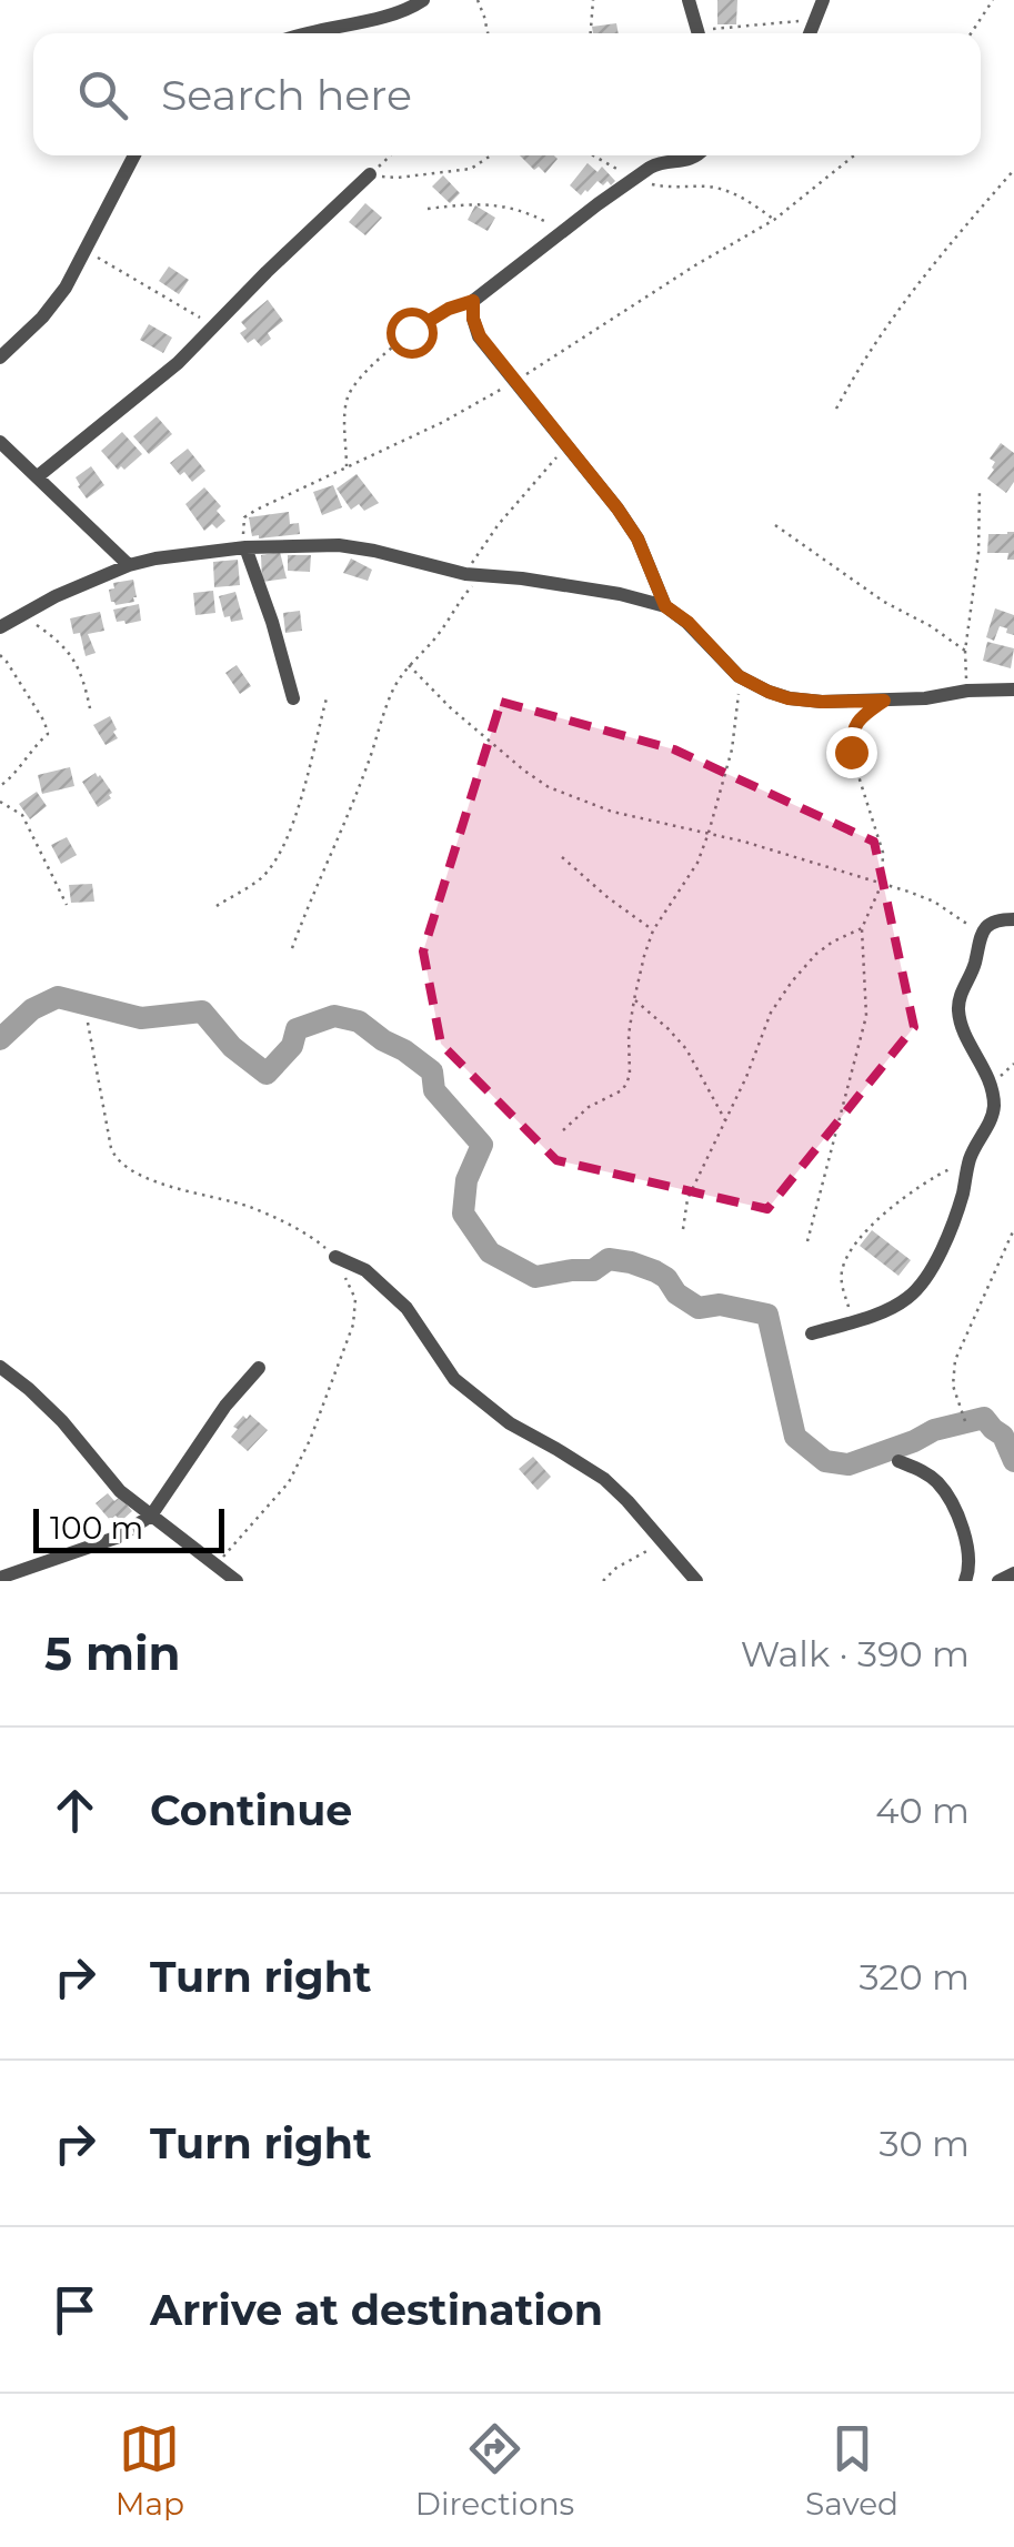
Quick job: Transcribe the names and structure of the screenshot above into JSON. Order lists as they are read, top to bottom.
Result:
{
  "scale_bar": "100 m",
  "page": {
    "search": "Search here",
    "scale": "100 m",
    "heading": ["5 min", "Walk · 390 m"],
    "list": [
      ["Continue", "40 m"],
      ["Turn right", "320 m"],
      ["Turn right", "30 m"],
      "Arrive at destination"
    ],
    "nav": ["Map", "Directions", "Saved"]
  }
}
